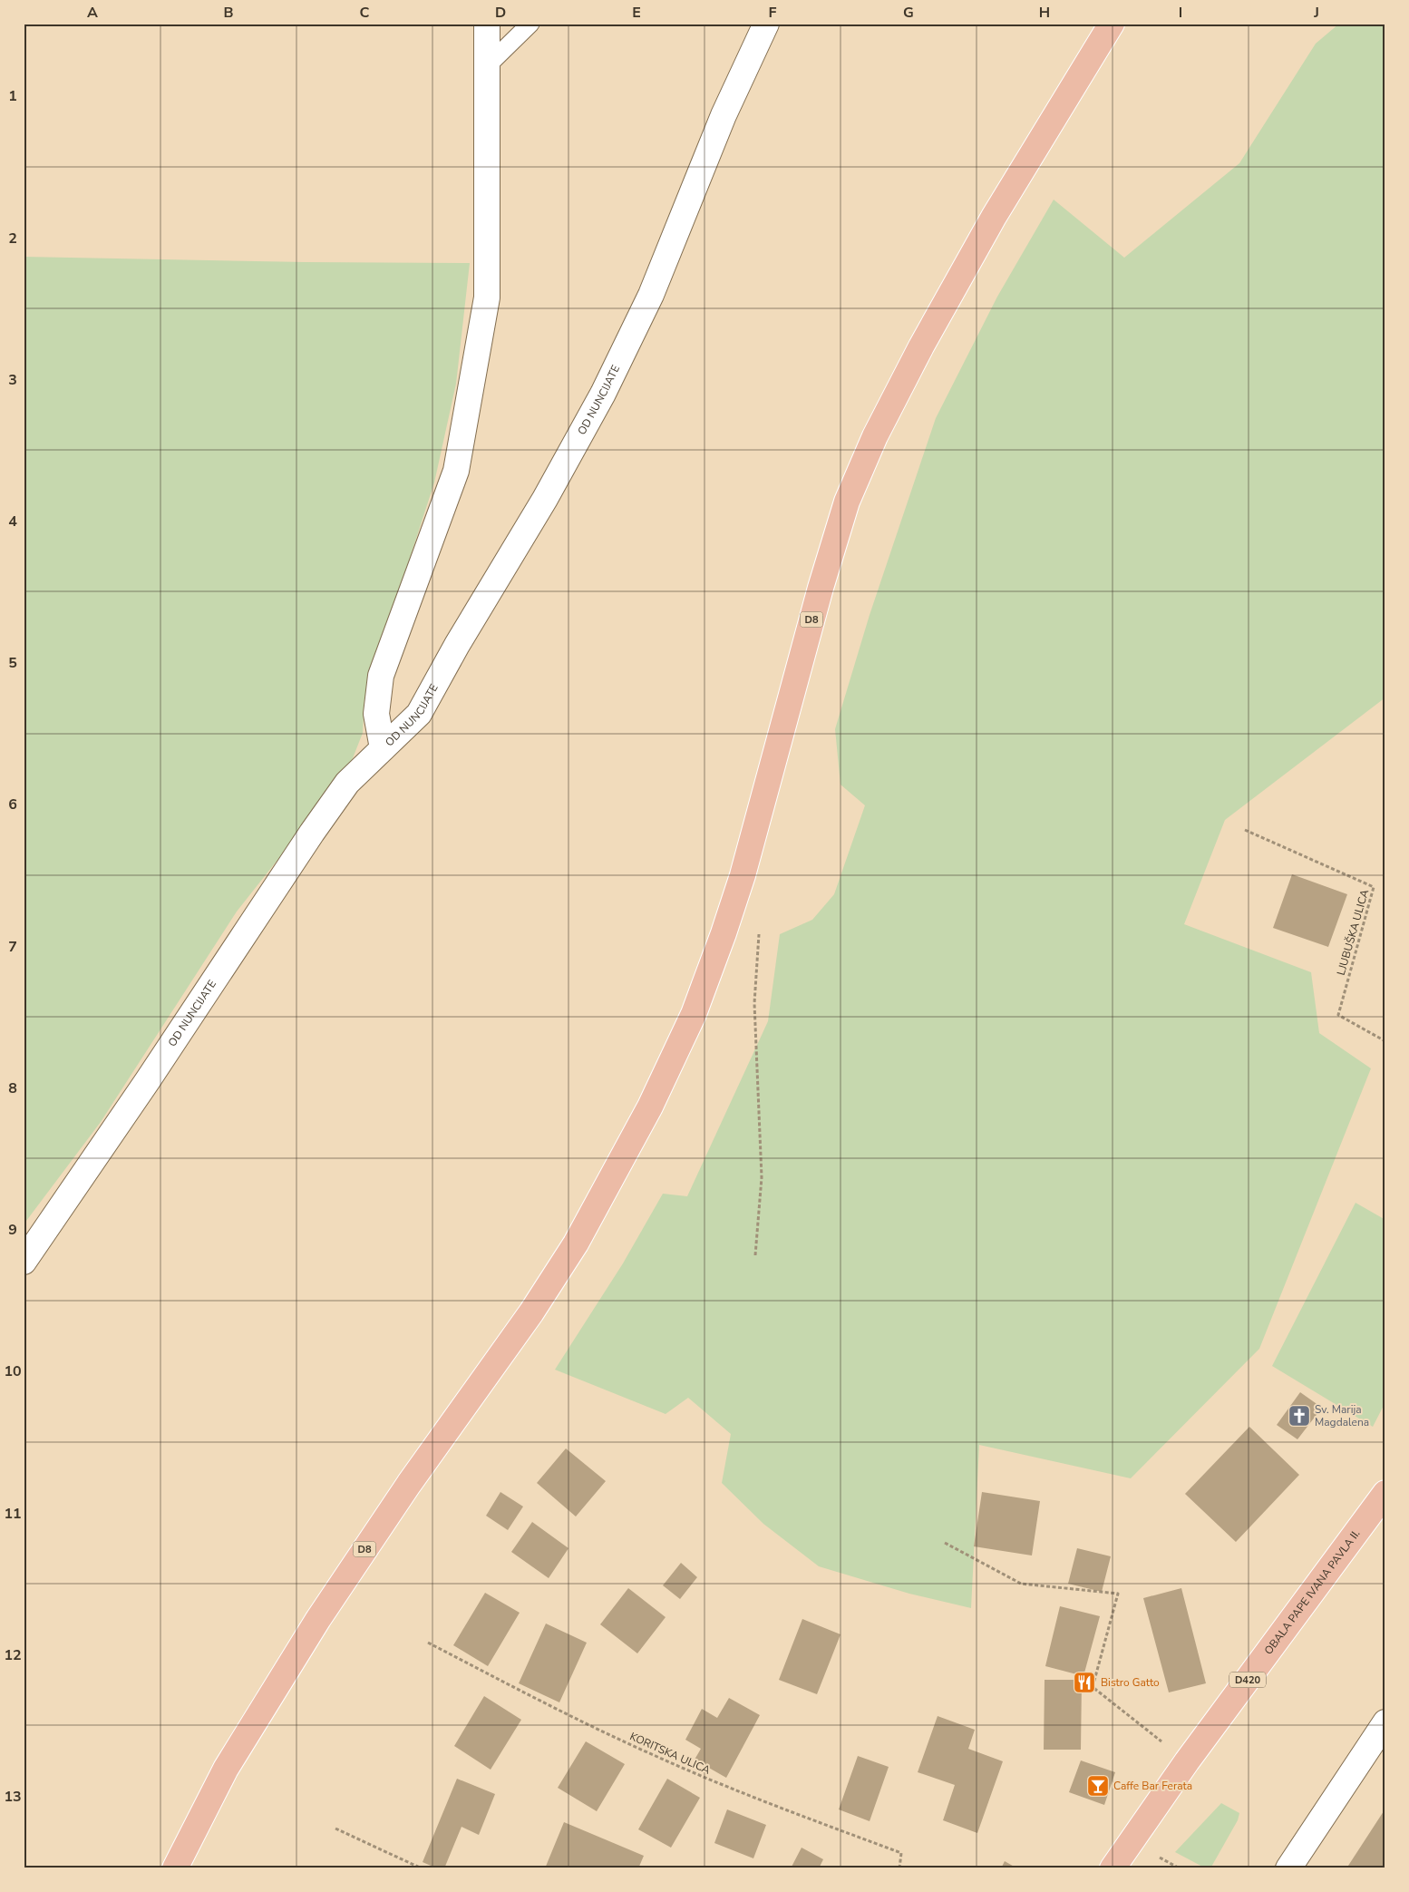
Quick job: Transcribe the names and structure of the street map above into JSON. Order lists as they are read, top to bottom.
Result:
{
  "streets": {
    "main road": ["D8", "OBALA PAPE IVANA PAVLA II.", "D420"],
    "street": ["OD NUNCIJATE"],
    "path": ["LJUBUŠKA ULICA", "KORITSKA ULICA"]
  },
  "places": {
    "church": ["Sv. Marija Magdalena"],
    "restaurant": ["Bistro Gatto"],
    "bar": ["Caffe Bar Ferata"]
  },
  "grid": {
    "columns": [
      "A",
      "B",
      "C",
      "D",
      "E",
      "F",
      "G",
      "H",
      "I",
      "J"
    ],
    "rows": [
      "1",
      "2",
      "3",
      "4",
      "5",
      "6",
      "7",
      "8",
      "9",
      "10",
      "11",
      "12",
      "13"
    ]
  }
}
